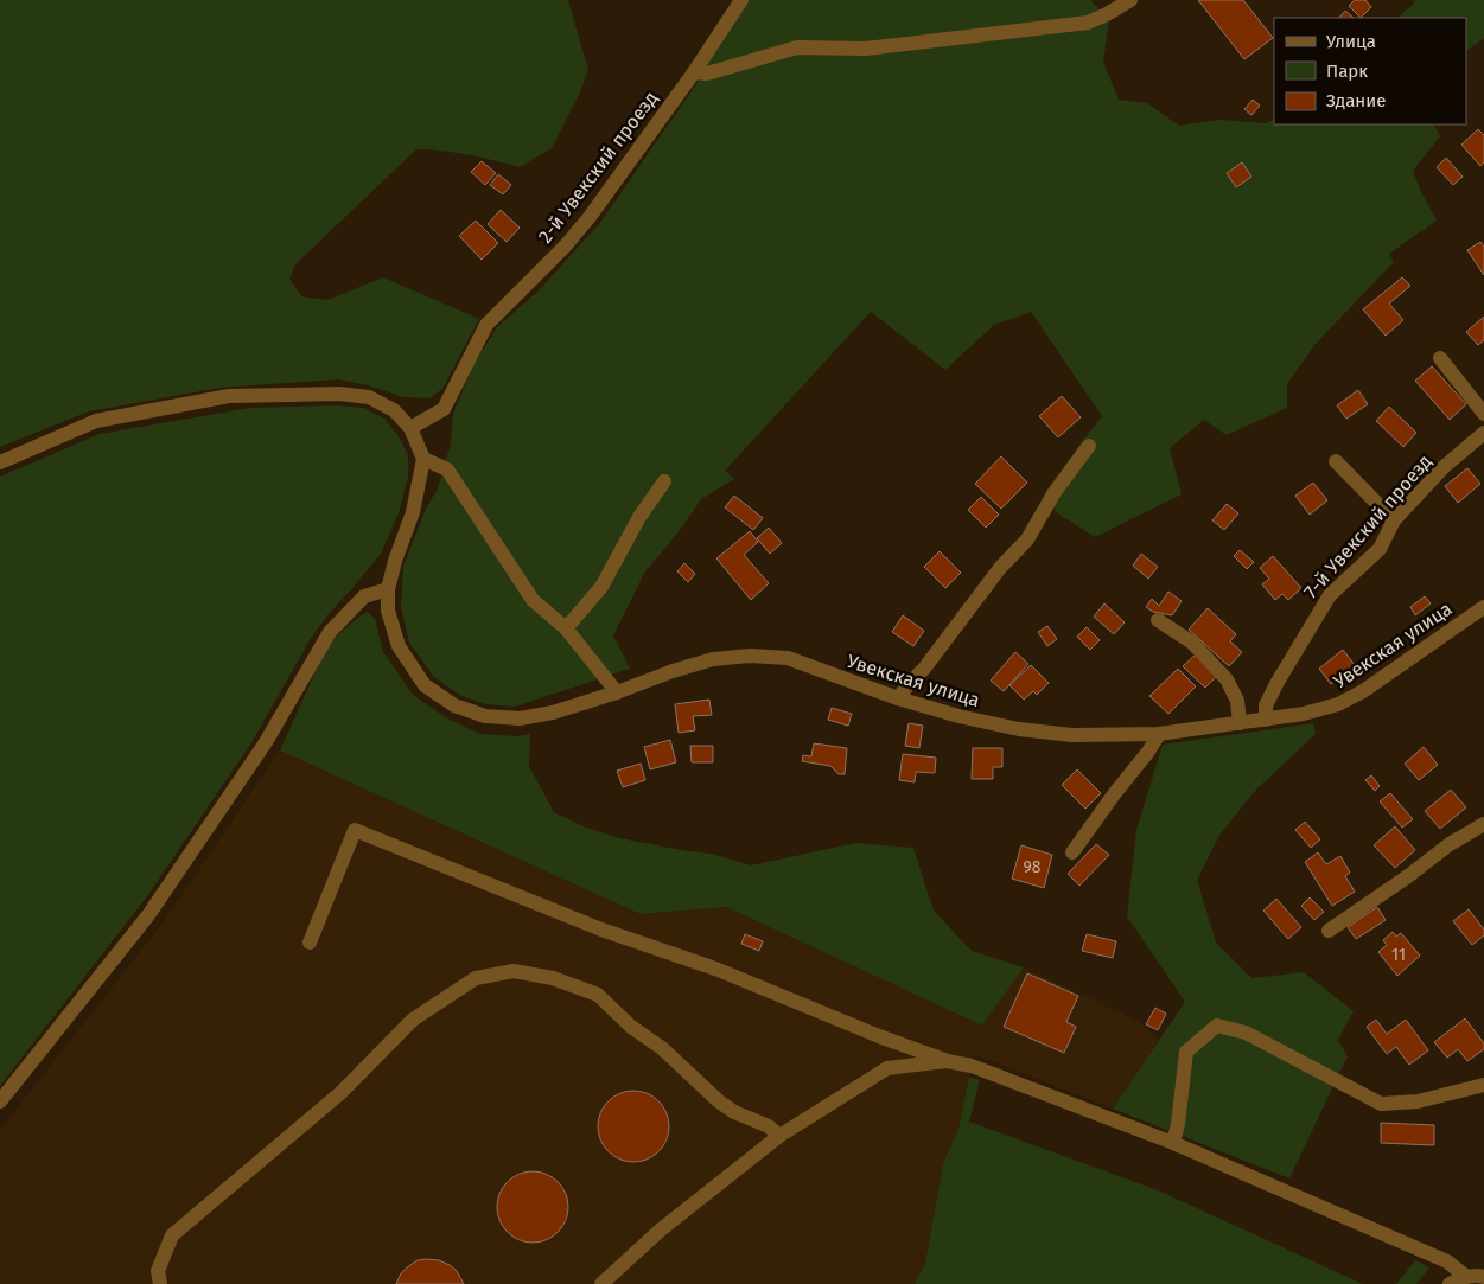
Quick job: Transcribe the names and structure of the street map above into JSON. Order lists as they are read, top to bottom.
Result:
{
  "streets": {
    "street": ["2-й Увекский проезд", "7-й Увекский проезд", "Увекская улица"]
  },
  "crossings": [
    ["7-й Увекский проезд", "Увекская улица"]
  ],
  "house_numbers": ["98", "11"],
  "legend": ["Улица", "Парк", "Здание"]
}
